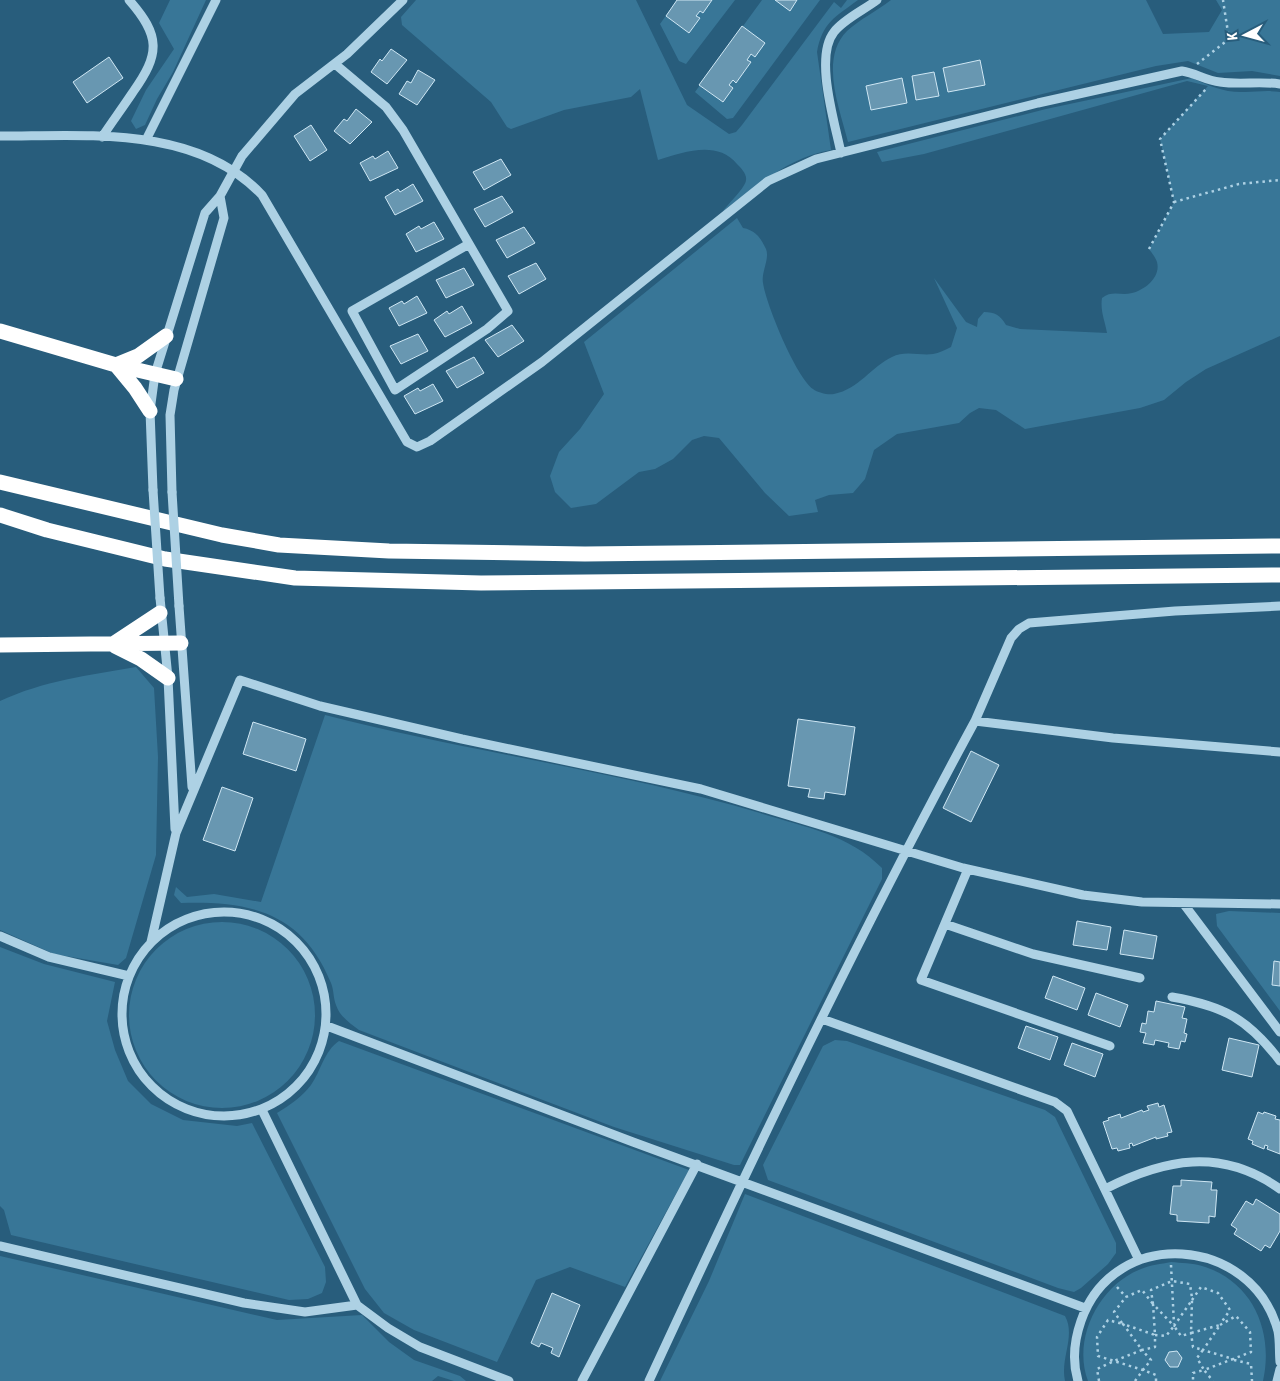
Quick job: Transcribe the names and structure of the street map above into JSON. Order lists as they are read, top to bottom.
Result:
{
  "north": "left"
}
